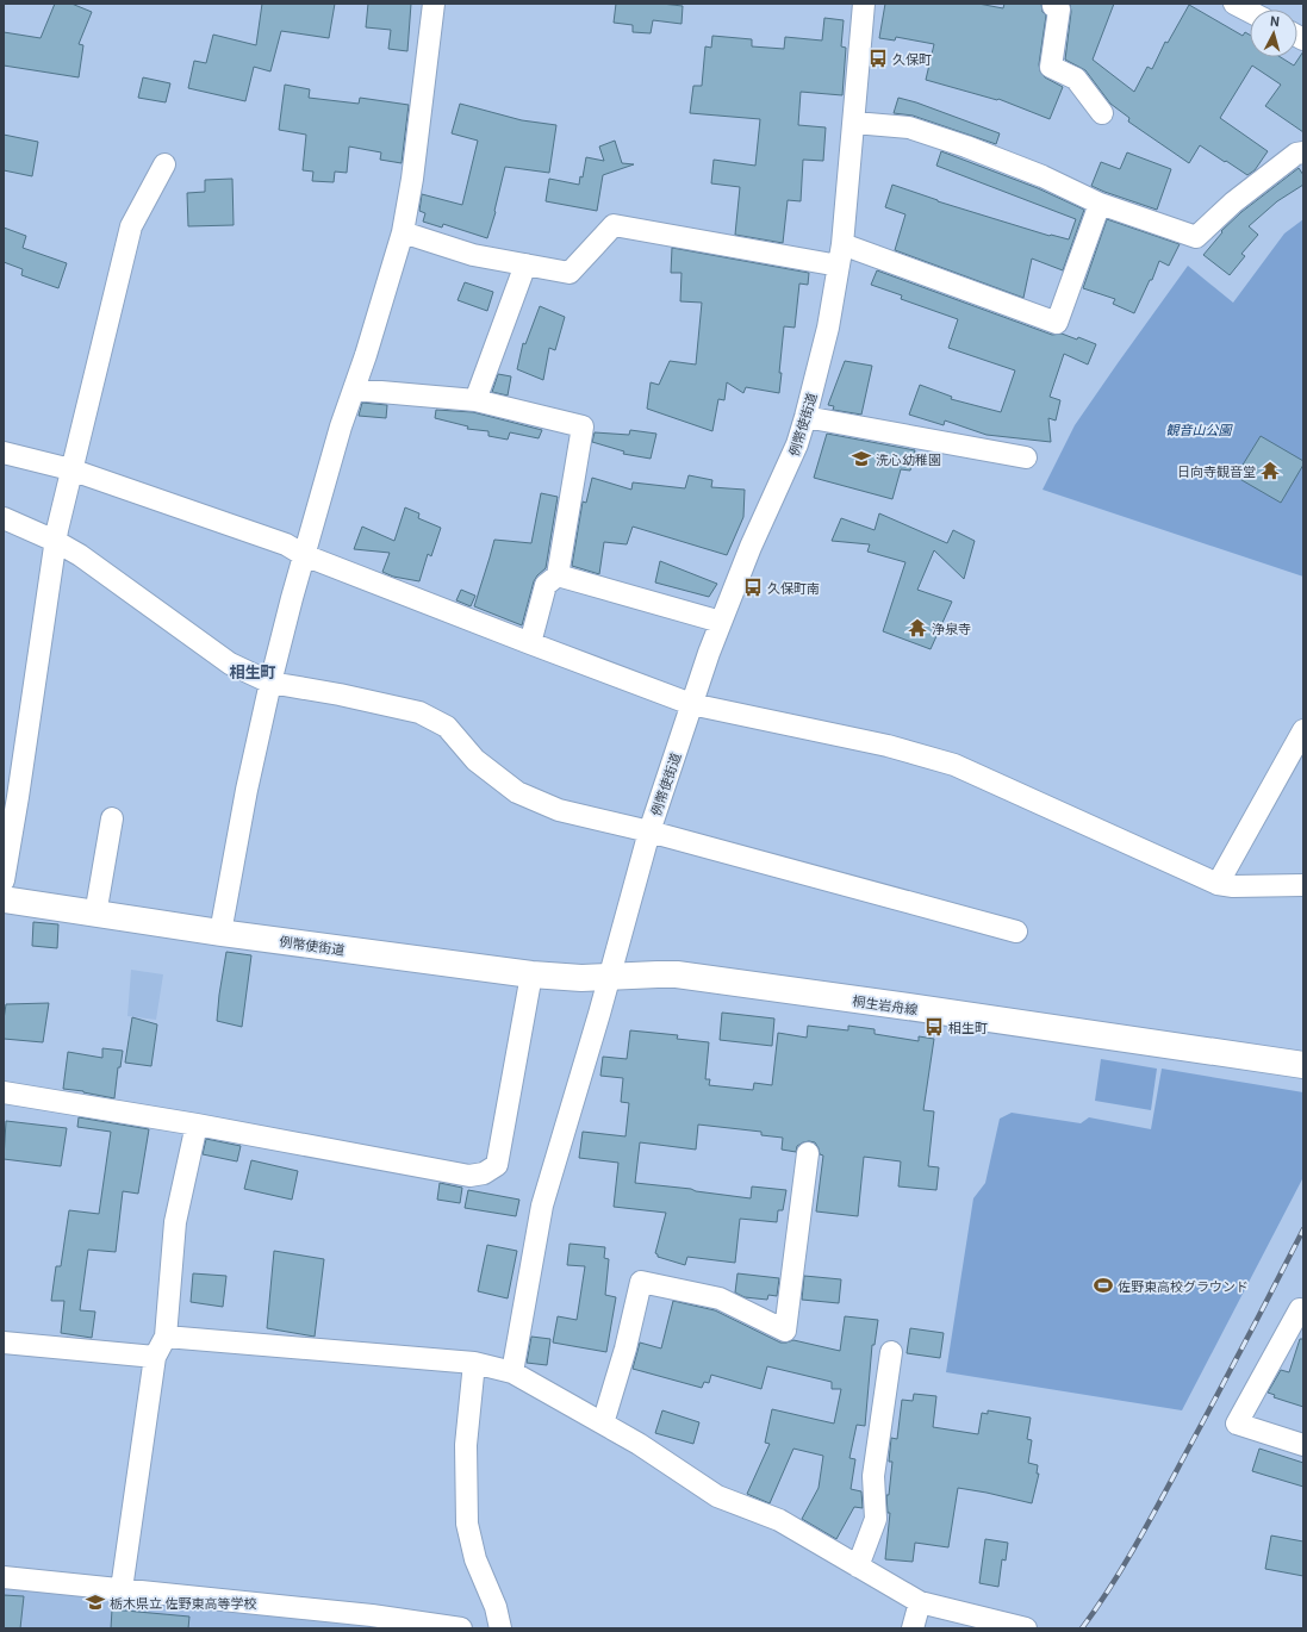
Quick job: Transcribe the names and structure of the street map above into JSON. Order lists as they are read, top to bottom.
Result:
{
  "streets": {
    "main road": ["例幣使街道", "桐生岩舟線"]
  },
  "crossings": [
    ["例幣使街道", "桐生岩舟線"]
  ],
  "districts": ["相生町"],
  "parks": ["観音山公園"],
  "places": {
    "bus stop": ["久保町", "久保町南", "相生町"],
    "school or university": ["洗心幼稚園", "栃木県立 佐野東高等学校"],
    "temple": ["日向寺観音堂", "浄泉寺"],
    "sports": ["佐野東高校グラウンド"]
  },
  "north": "top"
}
